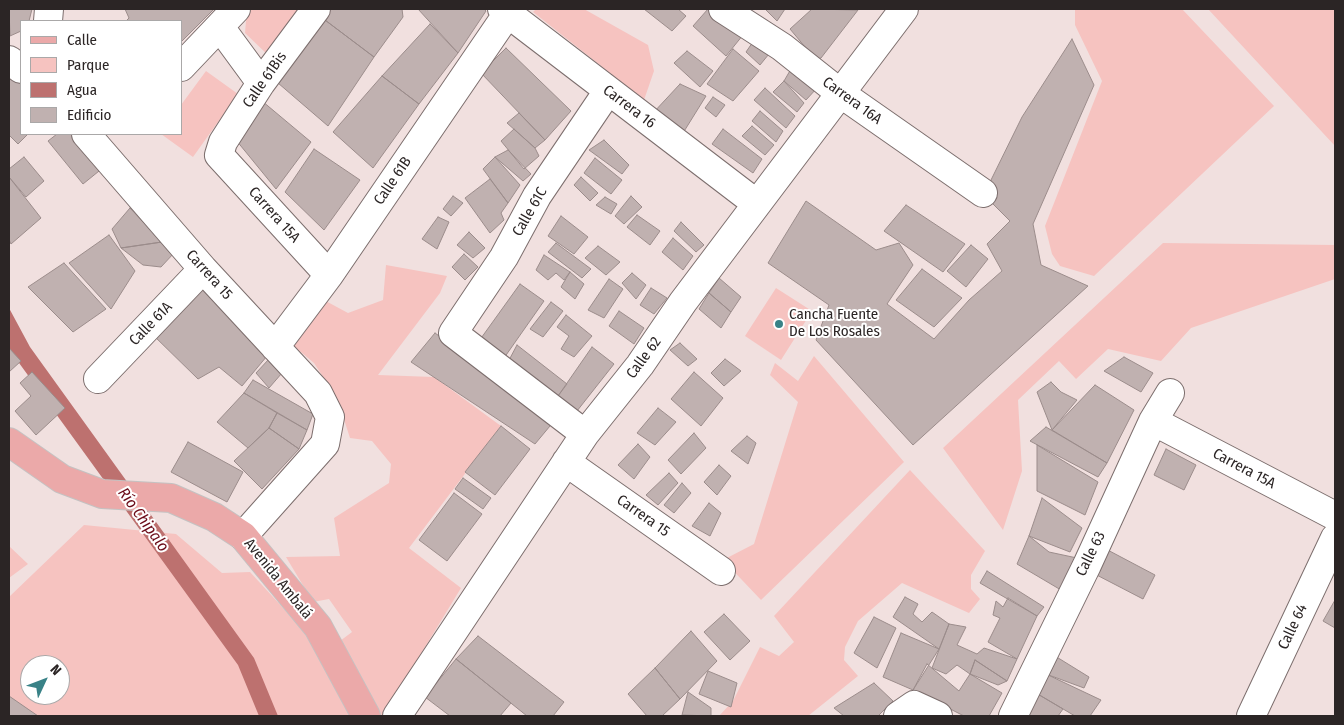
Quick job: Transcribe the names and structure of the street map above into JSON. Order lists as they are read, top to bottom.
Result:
{
  "streets": {
    "main road": ["Avenida Ambalá"],
    "street": [
      "Calle 61Bis",
      "Carrera 16A",
      "Carrera 16",
      "Calle 61B",
      "Calle 61C",
      "Carrera 15A",
      "Carrera 15",
      "Calle 61A",
      "Calle 62",
      "Calle 63",
      "Calle 64"
    ]
  },
  "crossings": [
    ["Calle 61Bis", "Carrera 15A"],
    ["Carrera 16A", "Calle 62"],
    ["Carrera 16", "Calle 61B"],
    ["Carrera 16", "Calle 61C"],
    ["Carrera 16", "Calle 62"],
    ["Calle 61B", "Carrera 15A"],
    ["Calle 61B", "Carrera 15"],
    ["Calle 61C", "Calle 62"],
    ["Carrera 15A", "Calle 63"],
    ["Carrera 15", "Calle 61A"],
    ["Carrera 15", "Calle 62"],
    ["Carrera 15", "Avenida Ambalá"]
  ],
  "water": ["Río Chipalo"],
  "places": ["Cancha Fuente De Los Rosales"],
  "legend": [
    "Calle",
    "Parque",
    "Agua",
    "Edificio"
  ],
  "north": "top right"
}
